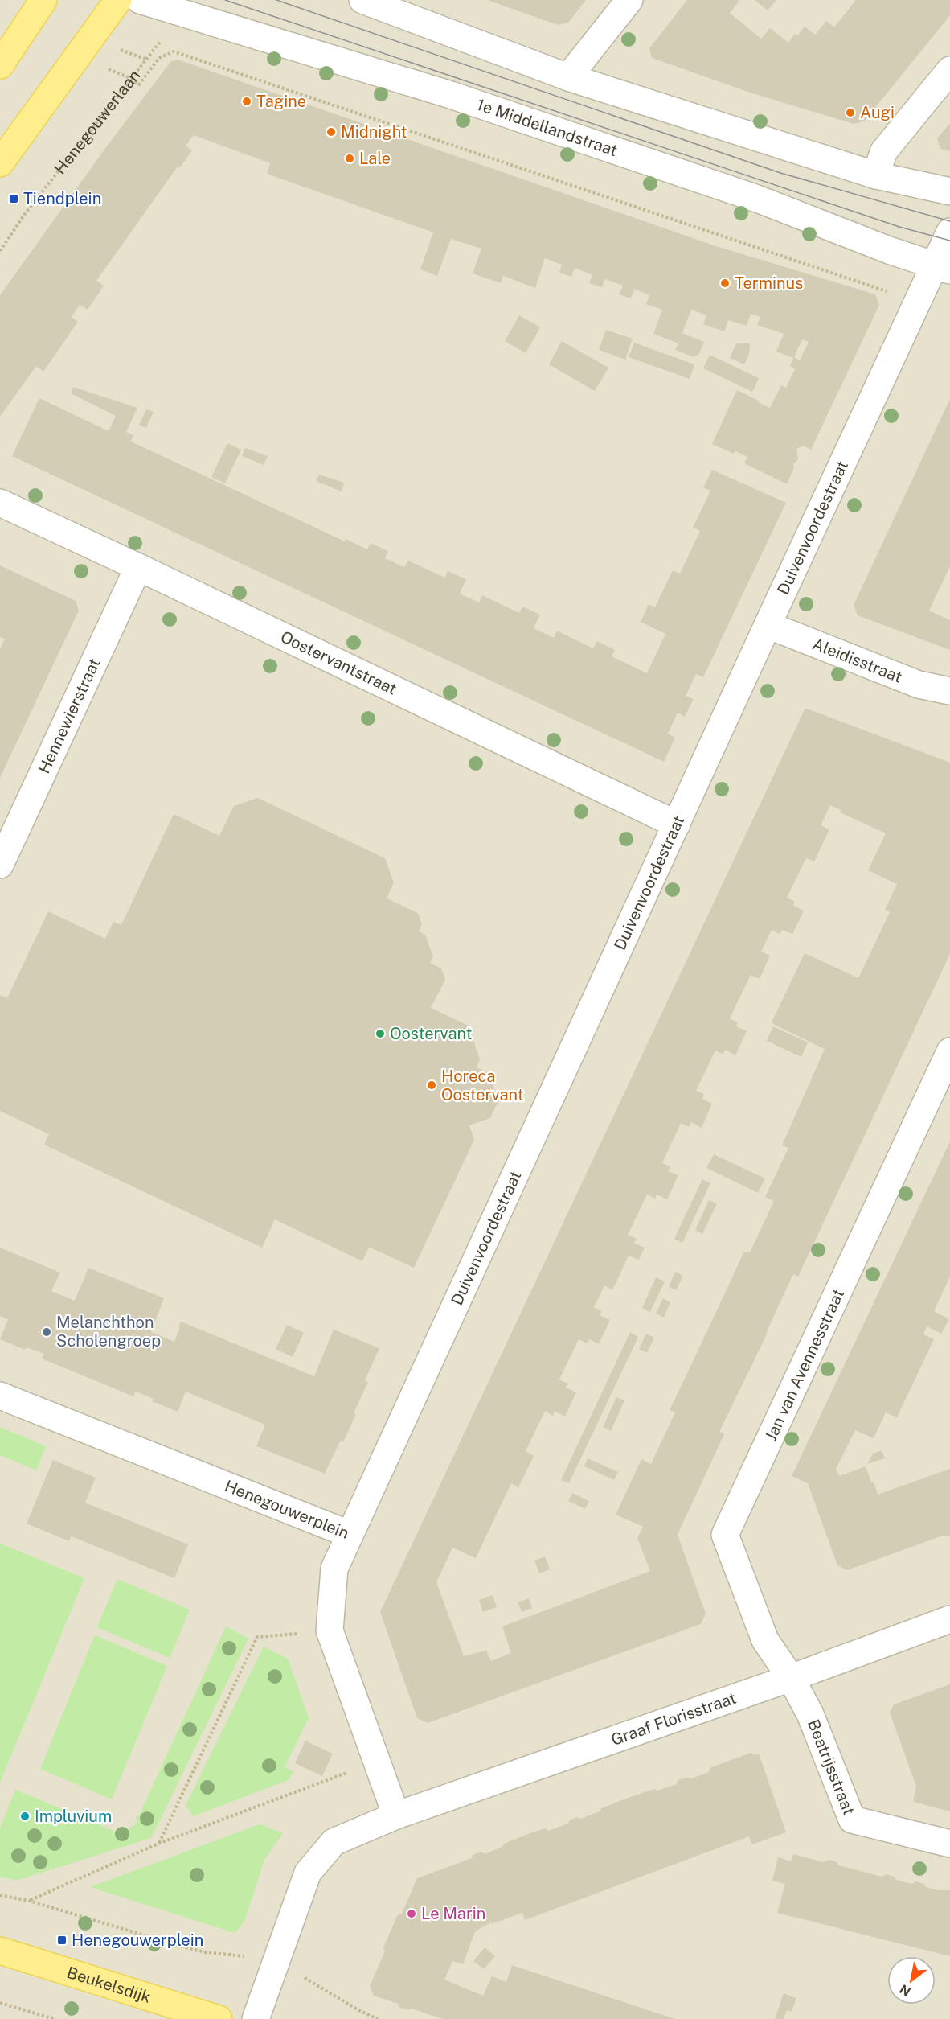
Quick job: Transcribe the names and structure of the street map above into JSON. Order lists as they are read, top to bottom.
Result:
{
  "streets": {
    "main road": ["Beukelsdijk"],
    "street": [
      "1e Middellandstraat",
      "Duivenvoordestraat",
      "Aleidisstraat",
      "Oostervantstraat",
      "Hennewierstraat",
      "Jan van Avennesstraat",
      "Henegouwerplein",
      "Graaf Florisstraat",
      "Beatrijsstraat"
    ],
    "path": ["Henegouwerlaan"]
  },
  "crossings": [
    ["Henegouwerlaan", "1e Middellandstraat"],
    ["1e Middellandstraat", "Duivenvoordestraat"],
    ["Duivenvoordestraat", "Aleidisstraat"],
    ["Duivenvoordestraat", "Oostervantstraat"],
    ["Duivenvoordestraat", "Henegouwerplein"],
    ["Oostervantstraat", "Hennewierstraat"],
    ["Jan van Avennesstraat", "Graaf Florisstraat"],
    ["Jan van Avennesstraat", "Beatrijsstraat"],
    ["Henegouwerplein", "Graaf Florisstraat"],
    ["Graaf Florisstraat", "Beatrijsstraat"]
  ],
  "places": {
    "other": [
      "Tagine",
      "Augi",
      "Midnight",
      "Lale",
      "Terminus",
      "Oostervant",
      "Horeca Oostervant",
      "Melanchthon Scholengroep",
      "Impluvium",
      "Le Marin"
    ],
    "transit": ["Tiendplein", "Henegouwerplein"]
  },
  "north": "bottom left"
}
